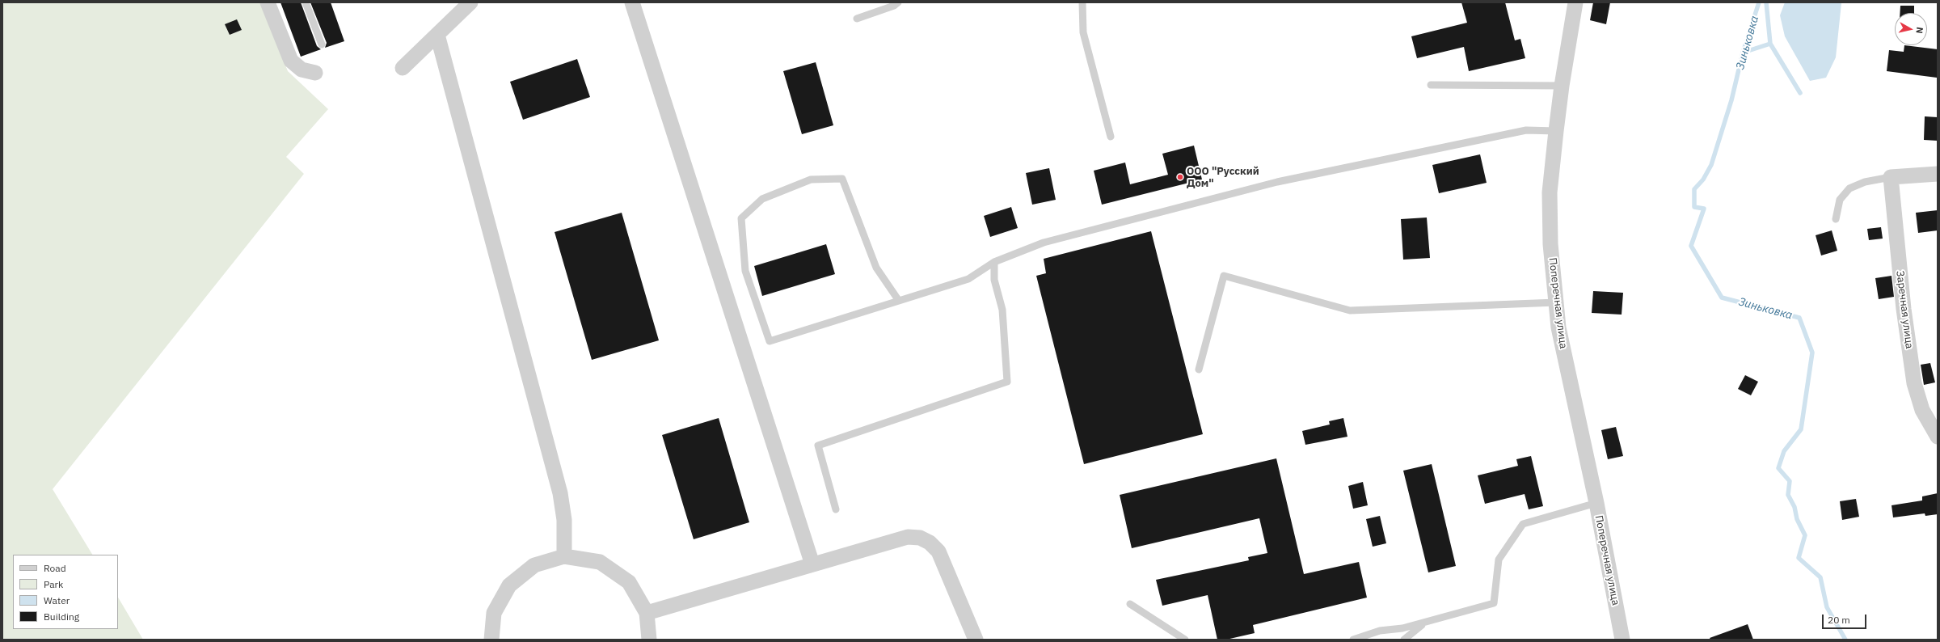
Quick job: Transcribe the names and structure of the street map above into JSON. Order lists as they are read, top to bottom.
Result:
{
  "streets": {
    "street": ["Поперечная улица", "Заречная улица"]
  },
  "water": ["Зиньковка"],
  "places": ["ООО \"Русский Дом\""],
  "legend": [
    "Road",
    "Park",
    "Water",
    "Building"
  ],
  "scale_bar": "20 m",
  "north": "right"
}
